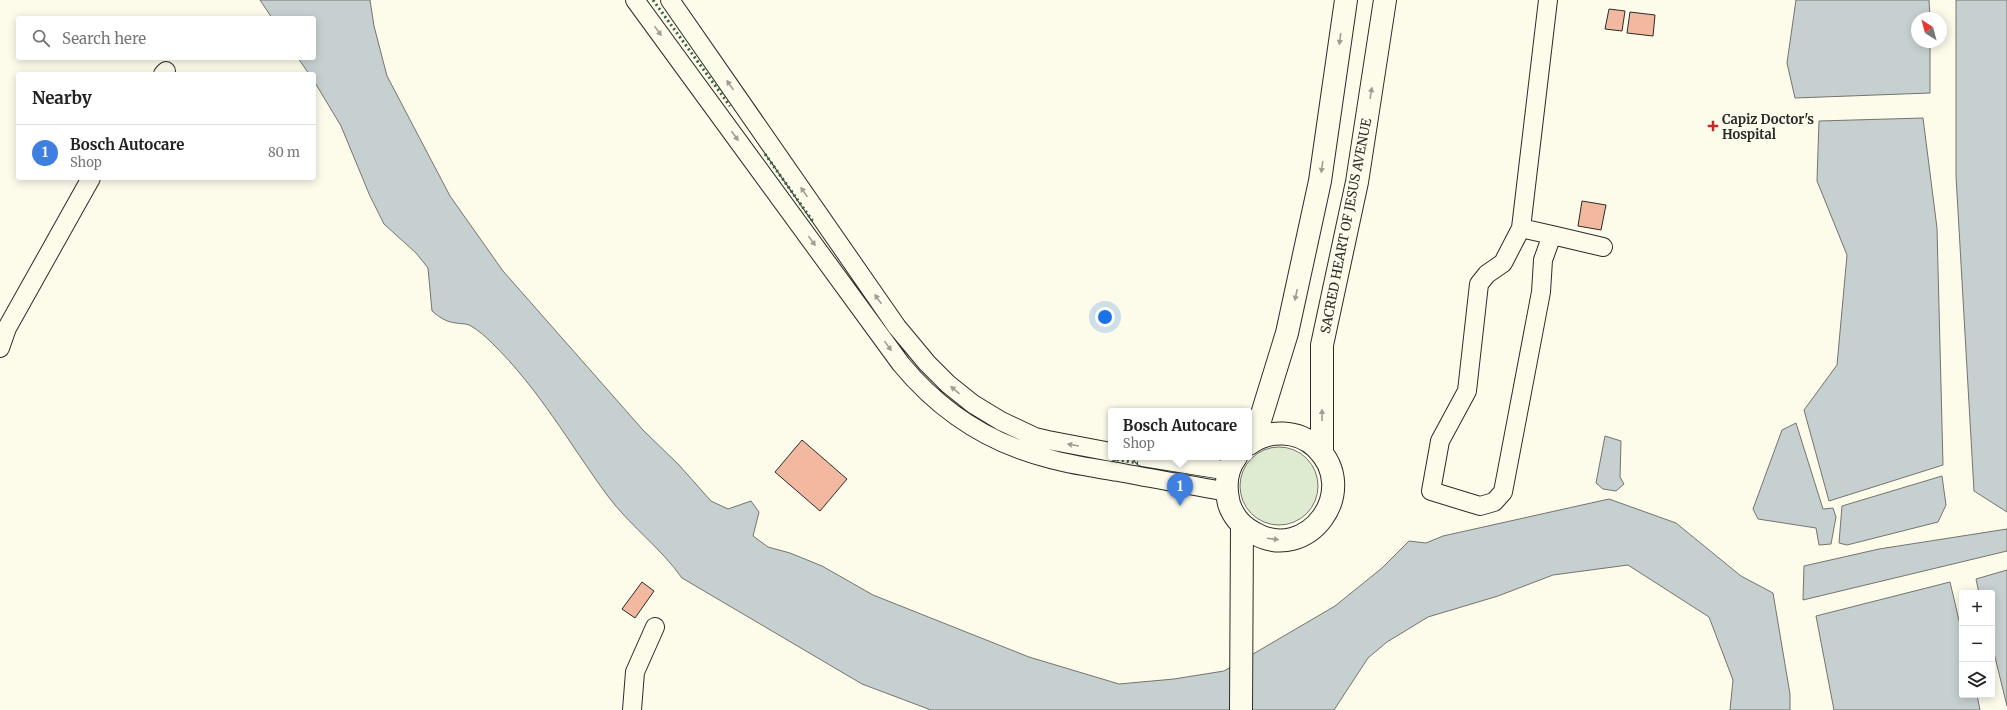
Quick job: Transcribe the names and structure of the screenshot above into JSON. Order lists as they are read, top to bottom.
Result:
{
  "streets": {
    "main road": ["SACRED HEART OF JESUS AVENUE"]
  },
  "places": {
    "health": ["Capiz Doctor's Hospital"]
  },
  "north": "top left",
  "page": {
    "search": "Search here",
    "heading": "Nearby",
    "list": [
      {
        "mark": "1",
        "name": "Bosch Autocare",
        "note": "Shop",
        "value": "80 m"
      }
    ],
    "popup": ["Bosch Autocare", "Shop"],
    "pins": "1",
    "map_buttons": ["+", "−"]
  }
}
